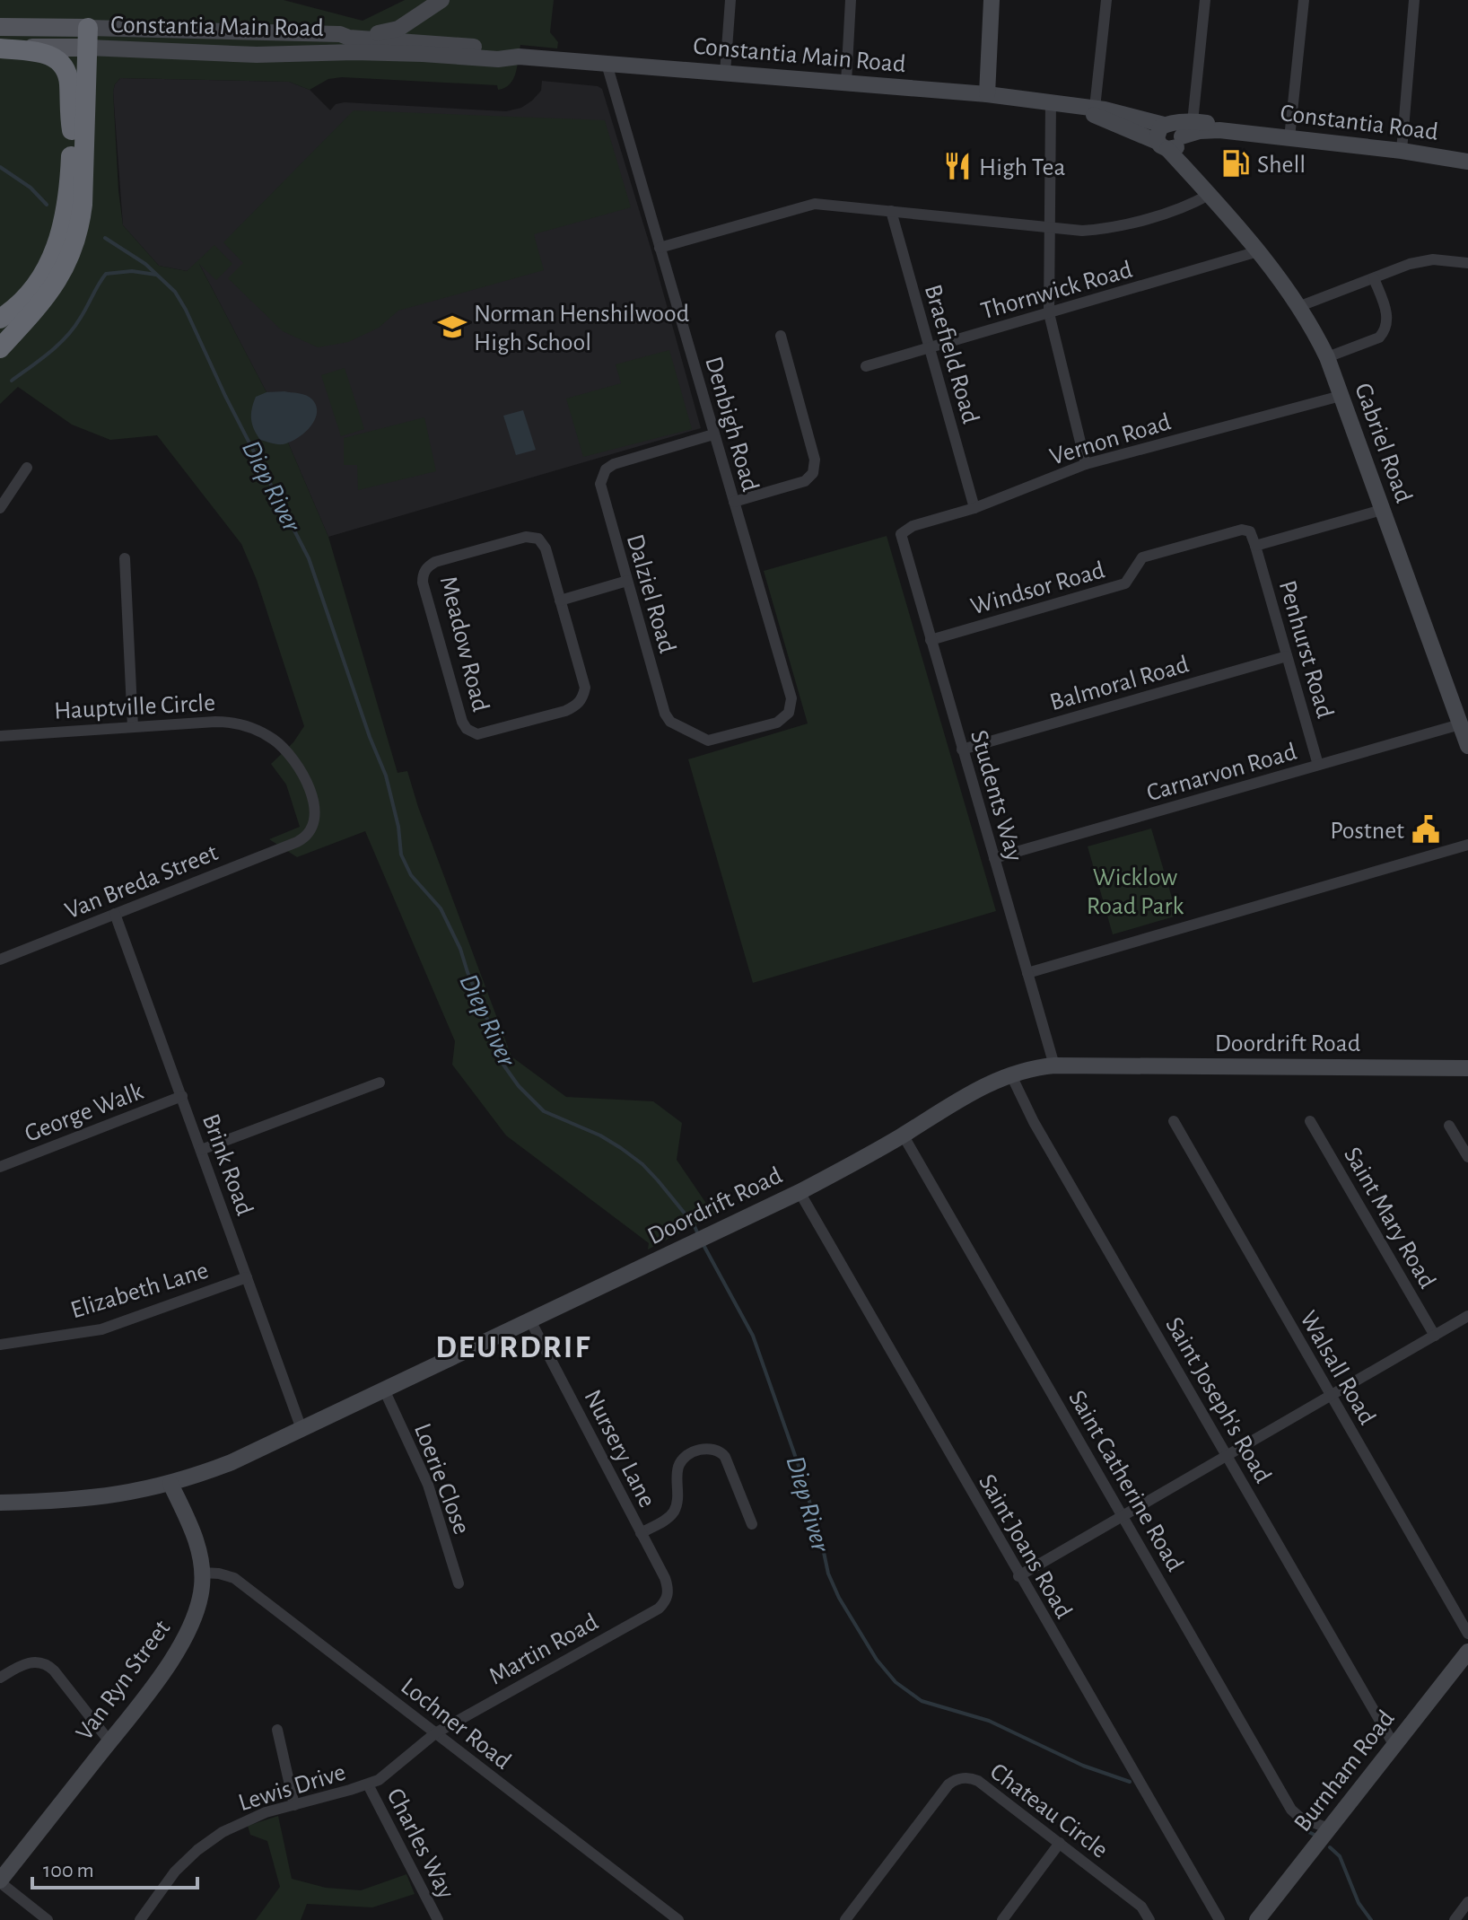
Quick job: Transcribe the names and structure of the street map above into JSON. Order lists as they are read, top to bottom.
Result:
{
  "streets": {
    "main road": ["Constantia Main Road"],
    "street": [
      "Constantia Road",
      "Thornwick Road",
      "Braefield Road",
      "Denbigh Road",
      "Vernon Road",
      "Gabriel Road",
      "Windsor Road",
      "Dalziel Road",
      "Meadow Road",
      "Penhurst Road",
      "Balmoral Road",
      "Hauptville Circle",
      "Carnarvon Road",
      "Students Way",
      "Van Breda Street",
      "Doordrift Road",
      "George Walk",
      "Brink Road",
      "Saint Mary Road",
      "Elizabeth Lane",
      "Walsall Road",
      "Saint Joseph's Road",
      "Nursery Lane",
      "Loerie Close",
      "Saint Catherine Road",
      "Saint Joans Road",
      "Martin Road",
      "Van Ryn Street",
      "Lochner Road",
      "Burnham Road",
      "Lewis Drive",
      "Chateau Circle",
      "Charles Way"
    ]
  },
  "crossings": [
    ["Constantia Main Road", "Constantia Road"],
    ["Constantia Main Road", "Denbigh Road"],
    ["Constantia Main Road", "Gabriel Road"],
    ["Constantia Road", "Gabriel Road"],
    ["Thornwick Road", "Braefield Road"],
    ["Thornwick Road", "Gabriel Road"],
    ["Braefield Road", "Vernon Road"],
    ["Denbigh Road", "Dalziel Road"],
    ["Vernon Road", "Gabriel Road"],
    ["Vernon Road", "Students Way"],
    ["Gabriel Road", "Carnarvon Road"],
    ["Windsor Road", "Penhurst Road"],
    ["Windsor Road", "Students Way"],
    ["Penhurst Road", "Balmoral Road"],
    ["Penhurst Road", "Carnarvon Road"],
    ["Balmoral Road", "Students Way"],
    ["Hauptville Circle", "Van Breda Street"],
    ["Carnarvon Road", "Students Way"],
    ["Students Way", "Doordrift Road"],
    ["Van Breda Street", "Brink Road"],
    ["Doordrift Road", "Brink Road"],
    ["Doordrift Road", "Saint Joseph's Road"],
    ["Doordrift Road", "Nursery Lane"],
    ["Doordrift Road", "Loerie Close"],
    ["Doordrift Road", "Saint Catherine Road"],
    ["Doordrift Road", "Saint Joans Road"],
    ["Doordrift Road", "Van Ryn Street"],
    ["George Walk", "Brink Road"],
    ["Brink Road", "Elizabeth Lane"],
    ["Saint Joseph's Road", "Burnham Road"],
    ["Nursery Lane", "Martin Road"],
    ["Saint Catherine Road", "Burnham Road"],
    ["Martin Road", "Lochner Road"],
    ["Martin Road", "Lewis Drive"],
    ["Van Ryn Street", "Lochner Road"],
    ["Lochner Road", "Lewis Drive"],
    ["Lewis Drive", "Charles Way"]
  ],
  "districts": ["DEURDRIF"],
  "water": ["Diep River"],
  "parks": ["Wicklow Road Park"],
  "places": {
    "fuel station": ["Shell"],
    "restaurant": ["High Tea"],
    "school or university": ["Norman Henshilwood High School"],
    "public building": ["Postnet"]
  },
  "scale_bar": "100 m"
}
